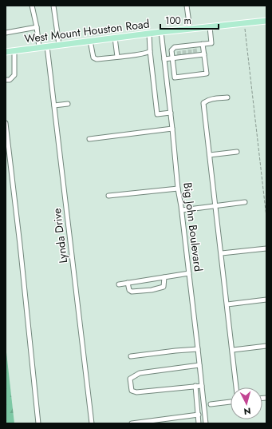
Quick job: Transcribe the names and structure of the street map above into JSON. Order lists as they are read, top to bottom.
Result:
{
  "streets": {
    "main road": ["West Mount Houston Road"],
    "street": ["Big John Boulevard", "Lynda Drive"]
  },
  "crossings": [
    ["West Mount Houston Road", "Big John Boulevard"],
    ["West Mount Houston Road", "Lynda Drive"]
  ],
  "scale_bar": "100 m",
  "north": "bottom"
}
